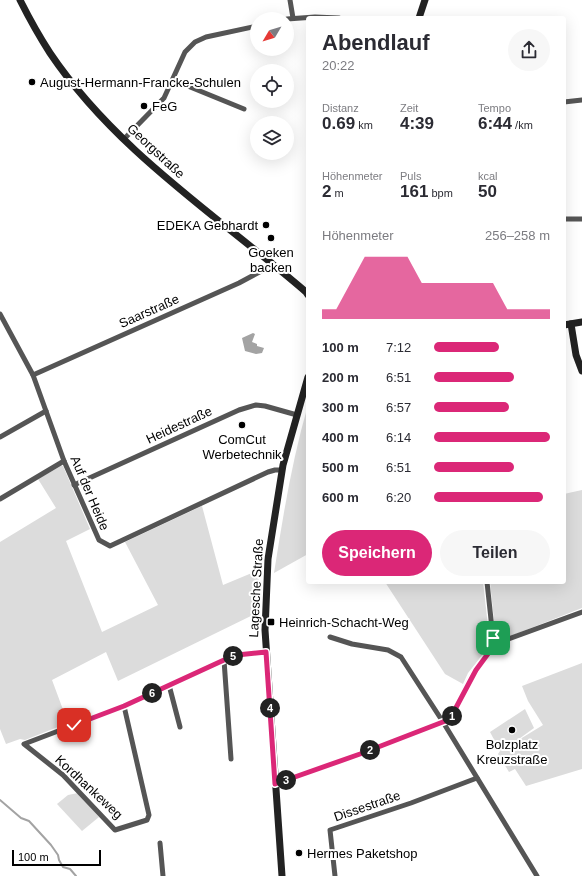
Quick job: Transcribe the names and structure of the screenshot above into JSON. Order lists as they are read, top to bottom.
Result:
{
  "streets": {
    "street": [
      "Georgstraße",
      "Saarstraße",
      "Heidestraße",
      "Auf der Heide",
      "Lagesche Straße",
      "Kordhankeweg",
      "Dissestraße"
    ]
  },
  "crossings": [
    ["Georgstraße", "Saarstraße"],
    ["Saarstraße", "Auf der Heide"],
    ["Heidestraße", "Auf der Heide"],
    ["Heidestraße", "Lagesche Straße"],
    ["Auf der Heide", "Lagesche Straße"]
  ],
  "places": {
    "other": [
      "August-Hermann-Francke-Schulen",
      "FeG",
      "EDEKA Gebhardt",
      "Goeken backen",
      "ComCut Werbetechnik",
      "Bolzplatz Kreuzstraße",
      "Hermes Paketshop"
    ],
    "transit": ["Heinrich-Schacht-Weg"]
  },
  "scale_bar": "100 m",
  "north": "bottom left",
  "page": {
    "heading": ["Abendlauf", "20:22"],
    "stats": [
      ["Distanz", "0.69 km"],
      ["Zeit", "4:39"],
      ["Tempo", "6:44 /km"],
      ["Höhenmeter", "2 m"],
      ["Puls", "161 bpm"],
      ["kcal", "50"]
    ],
    "chart": ["Höhenmeter", "256–258 m"],
    "list": [
      {
        "name": "100 m",
        "note": "7:12"
      },
      {
        "name": "200 m",
        "note": "6:51"
      },
      {
        "name": "300 m",
        "note": "6:57"
      },
      {
        "name": "400 m",
        "note": "6:14"
      },
      {
        "name": "500 m",
        "note": "6:51"
      },
      {
        "name": "600 m",
        "note": "6:20"
      }
    ],
    "buttons": ["Speichern", "Teilen"],
    "pins": [
      "5",
      "6",
      "4",
      "1",
      "2",
      "3"
    ],
    "scale": "100 m"
  }
}
